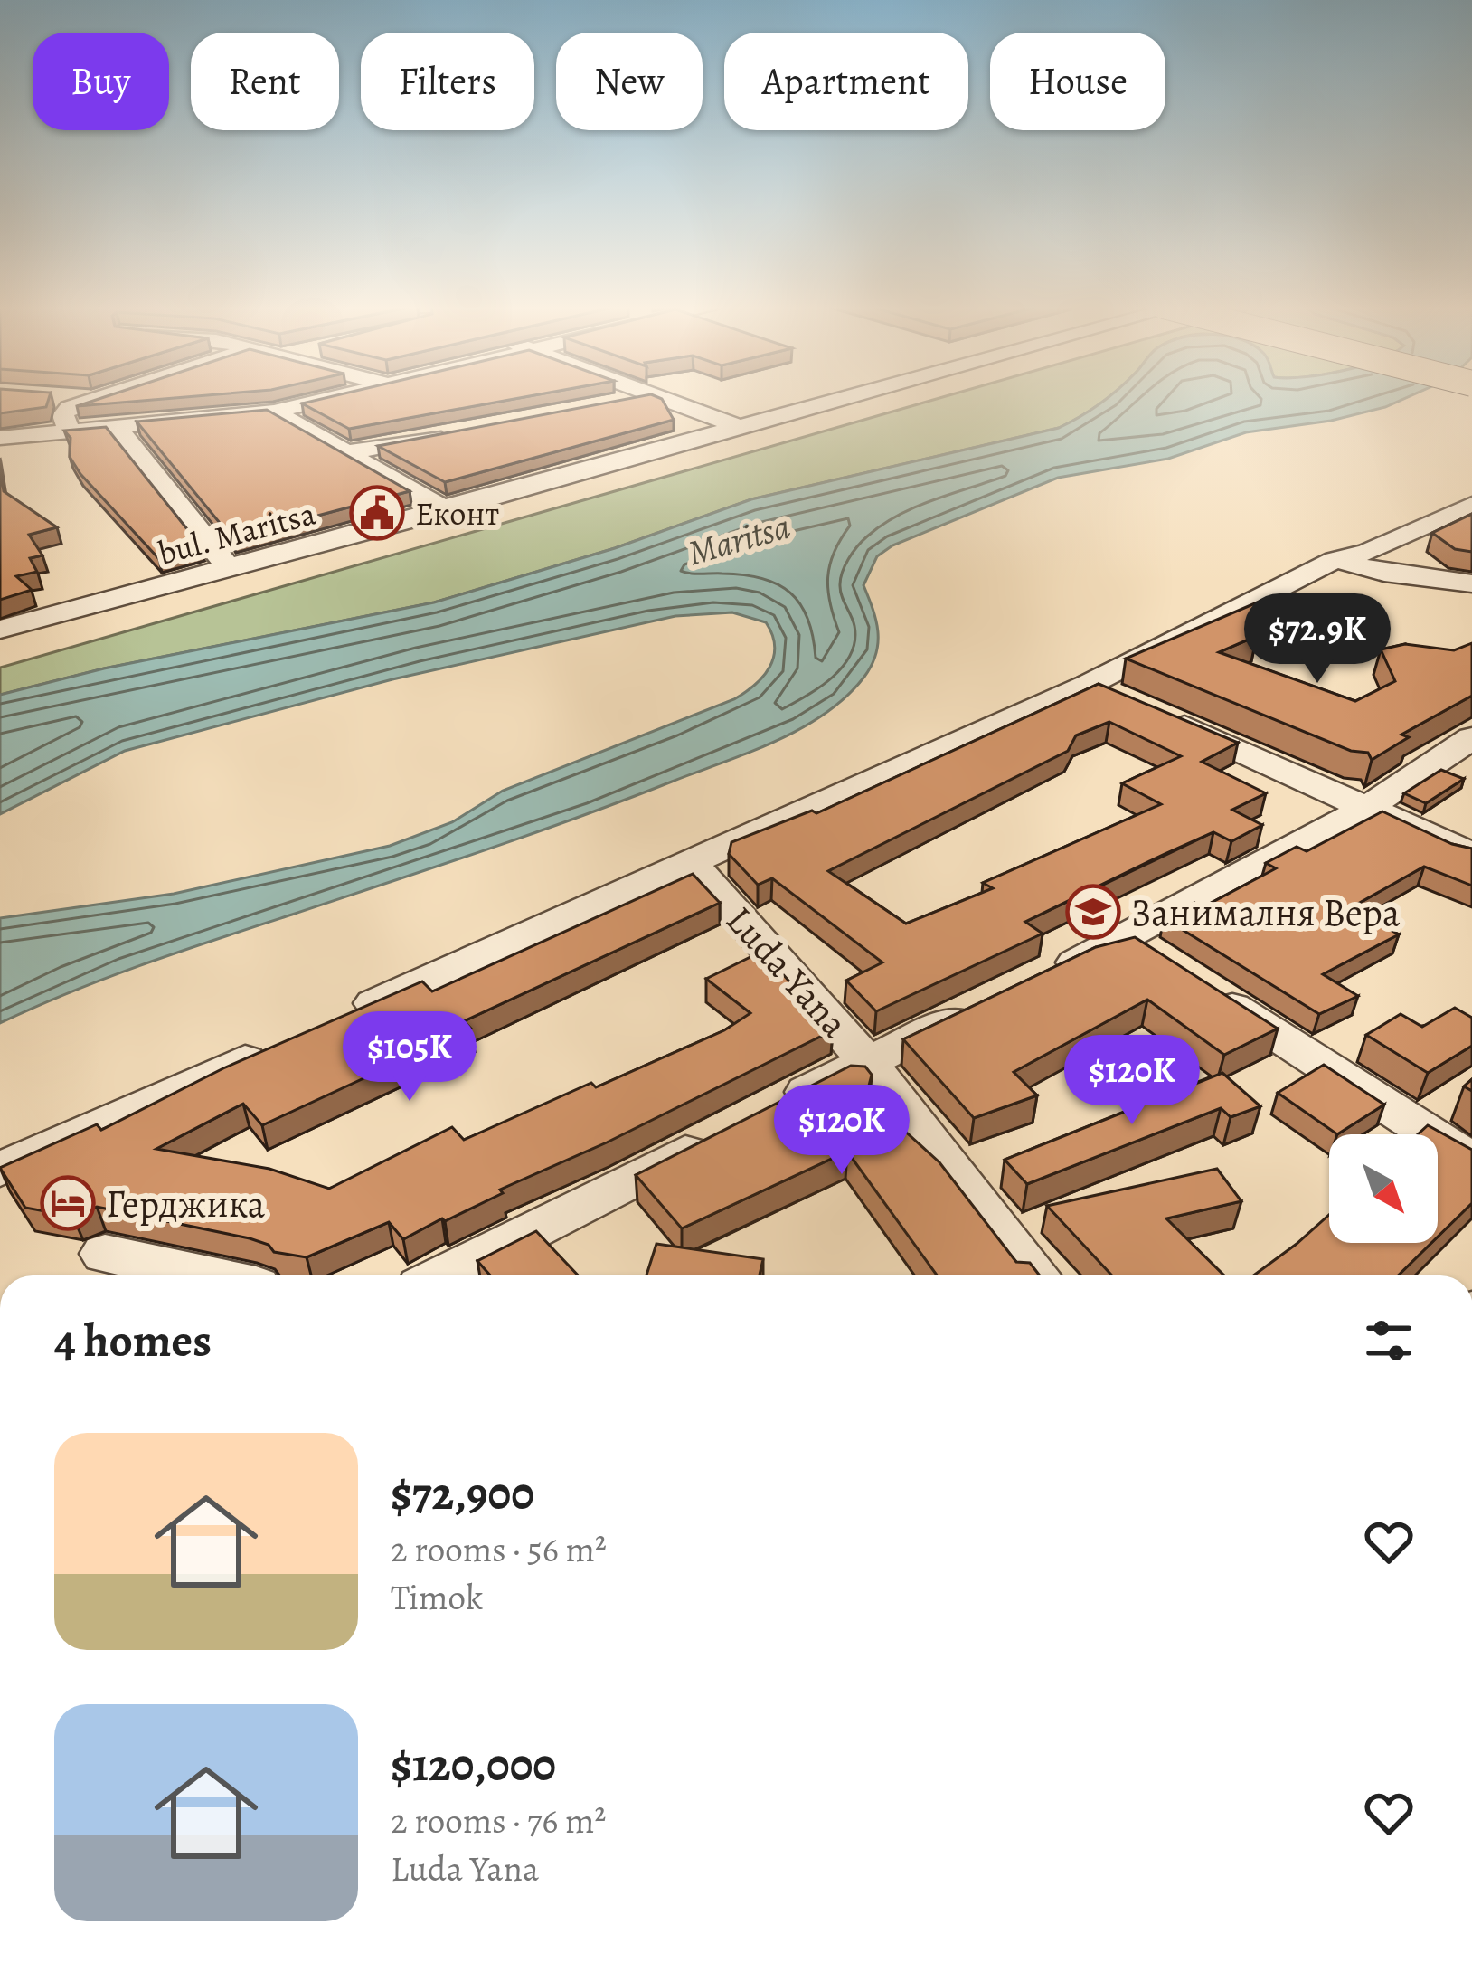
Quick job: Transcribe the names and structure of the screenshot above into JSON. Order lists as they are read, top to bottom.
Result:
{
  "streets": {
    "street": ["bul. Maritsa", "Luda Yana"]
  },
  "water": ["Maritsa"],
  "places": {
    "public building": ["Еконт"],
    "school or university": ["Занималня Вера"],
    "hotel": ["Герджика"]
  },
  "north": "bottom right",
  "page": {
    "chip": [
      "Buy",
      "Rent",
      "Filters",
      "New",
      "Apartment",
      "House"
    ],
    "price": [
      "$72.9K",
      "$105K",
      "$120K",
      "$120K"
    ],
    "heading": "4 homes",
    "list": [
      {
        "name": "$72,900",
        "note": "2 rooms · 56 m² · Timok"
      },
      {
        "name": "$120,000",
        "note": "2 rooms · 76 m² · Luda Yana"
      }
    ]
  }
}
